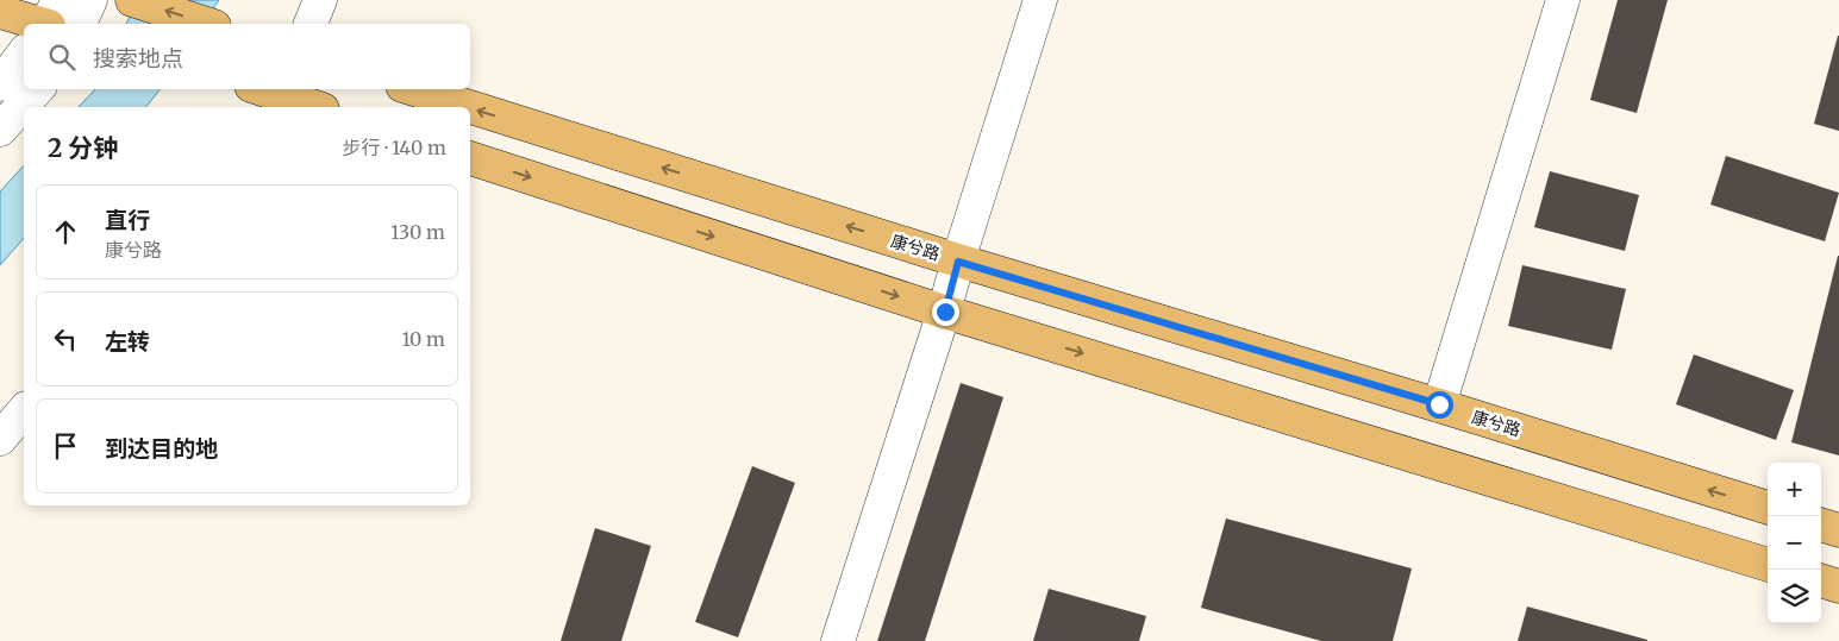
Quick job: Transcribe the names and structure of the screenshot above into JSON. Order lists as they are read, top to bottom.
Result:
{
  "streets": {
    "main road": ["康兮路"]
  },
  "page": {
    "search": "搜索地点",
    "heading": ["2 分钟", "步行 · 140 m"],
    "list": [
      ["直行", "康兮路", "130 m"],
      ["左转", "10 m"],
      "到达目的地"
    ],
    "map_buttons": ["+", "−"]
  }
}
